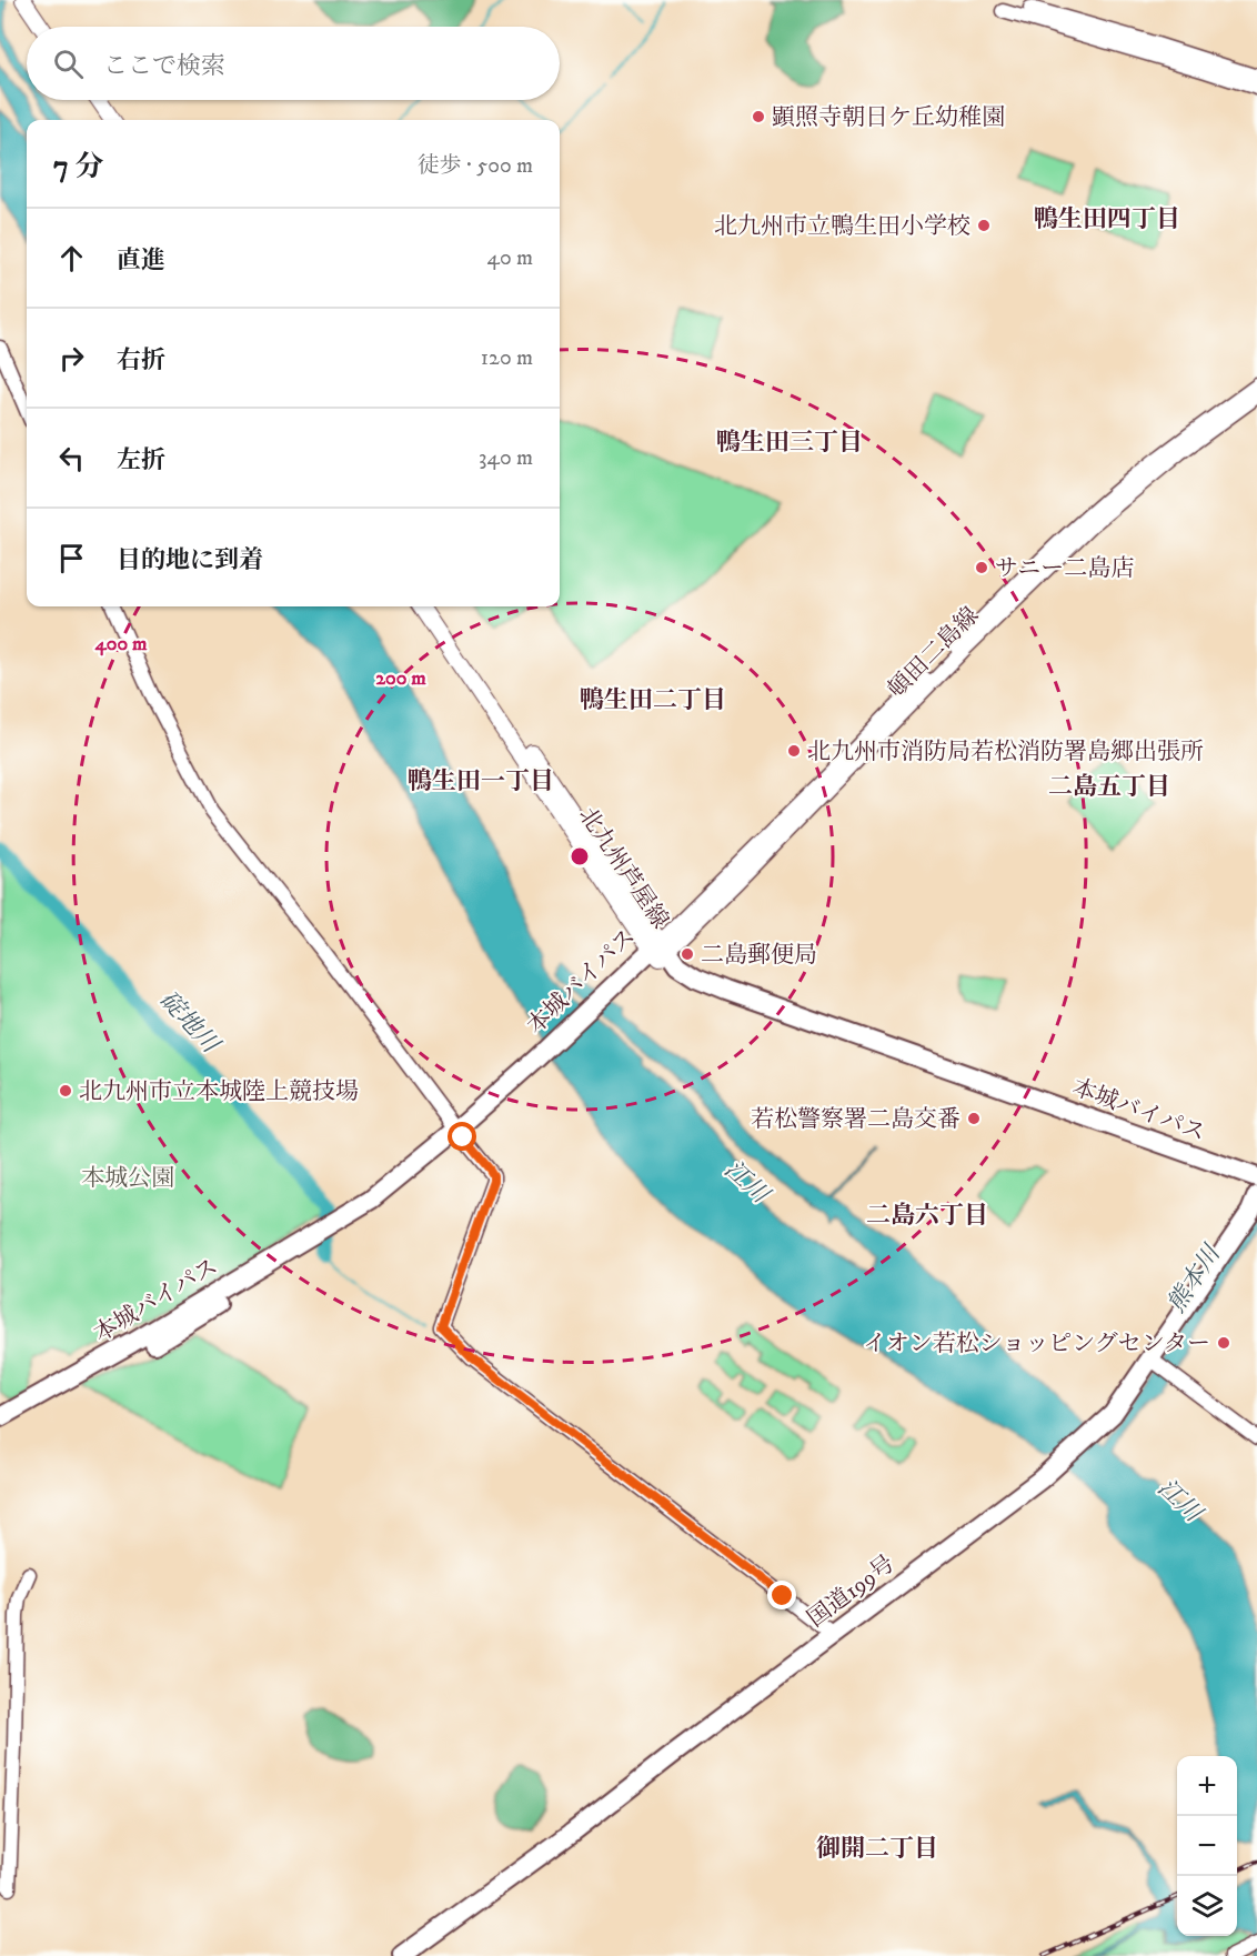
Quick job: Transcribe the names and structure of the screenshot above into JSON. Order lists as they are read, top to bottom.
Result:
{
  "streets": {
    "highway": ["本城バイパス", "国道199号"],
    "main road": ["北九州芦屋線"],
    "street": ["頓田二島線"]
  },
  "crossings": [
    ["頓田二島線", "北九州芦屋線"],
    ["頓田二島線", "本城バイパス"],
    ["北九州芦屋線", "本城バイパス"]
  ],
  "districts": [
    "鴨生田四丁目",
    "鴨生田三丁目",
    "鴨生田二丁目",
    "鴨生田一丁目",
    "二島五丁目",
    "二島六丁目",
    "御開二丁目"
  ],
  "water": ["碇地川", "江川", "熊本川"],
  "parks": ["本城公園"],
  "places": [
    "顕照寺朝日ケ丘幼稚園",
    "北九州市立鴨生田小学校",
    "サニー二島店",
    "北九州市消防局若松消防署島郷出張所",
    "二島郵便局",
    "北九州市立本城陸上競技場",
    "若松警察署二島交番",
    "イオン若松ショッピングセンター"
  ],
  "page": {
    "search": "ここで検索",
    "heading": ["7 分", "徒歩 · 500 m"],
    "list": [
      ["直進", "40 m"],
      ["右折", "120 m"],
      ["左折", "340 m"],
      "目的地に到着"
    ],
    "map_buttons": ["+", "−"]
  },
  "rings": ["400 m", "200 m"]
}
